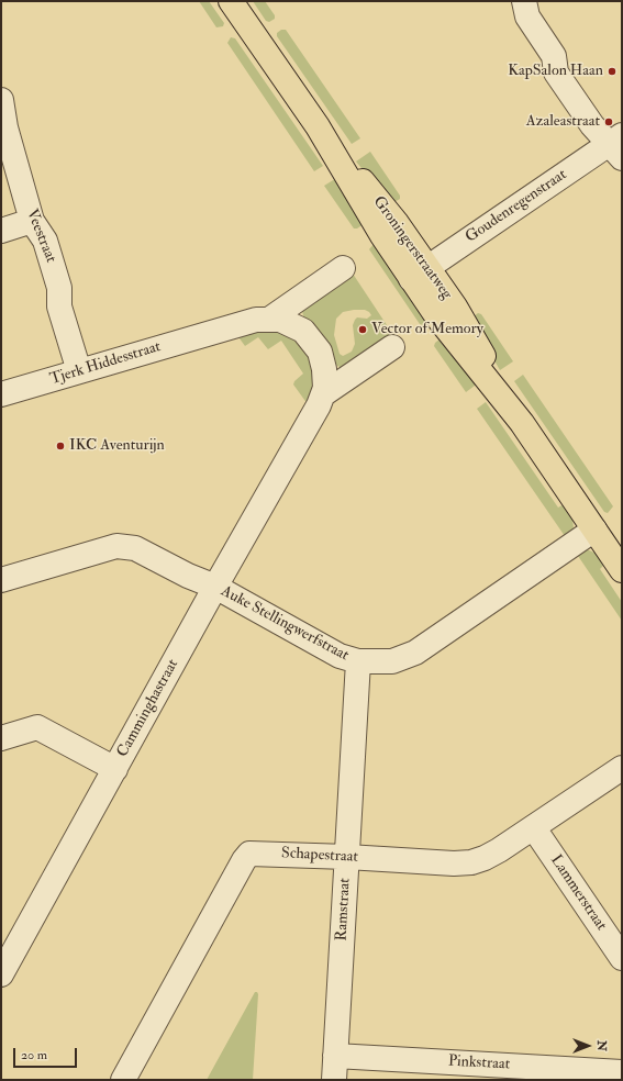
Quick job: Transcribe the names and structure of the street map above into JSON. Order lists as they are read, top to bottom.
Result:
{
  "streets": {
    "main road": ["Groningerstraatweg"],
    "street": [
      "Goudenregenstraat",
      "Veestraat",
      "Tjerk Hiddesstraat",
      "Auke Stellingwerfstraat",
      "Camminghastraat",
      "Schapestraat",
      "Lammerstraat",
      "Ramstraat",
      "Pinkstraat"
    ]
  },
  "crossings": [
    ["Goudenregenstraat", "Groningerstraatweg"],
    ["Veestraat", "Tjerk Hiddesstraat"],
    ["Groningerstraatweg", "Auke Stellingwerfstraat"],
    ["Auke Stellingwerfstraat", "Camminghastraat"],
    ["Auke Stellingwerfstraat", "Ramstraat"],
    ["Schapestraat", "Lammerstraat"],
    ["Schapestraat", "Ramstraat"],
    ["Ramstraat", "Pinkstraat"]
  ],
  "places": [
    "KapSalon Haan",
    "Azaleastraat",
    "Vector of Memory",
    "IKC Aventurijn"
  ],
  "scale_bar": "20 m",
  "north": "right"
}
